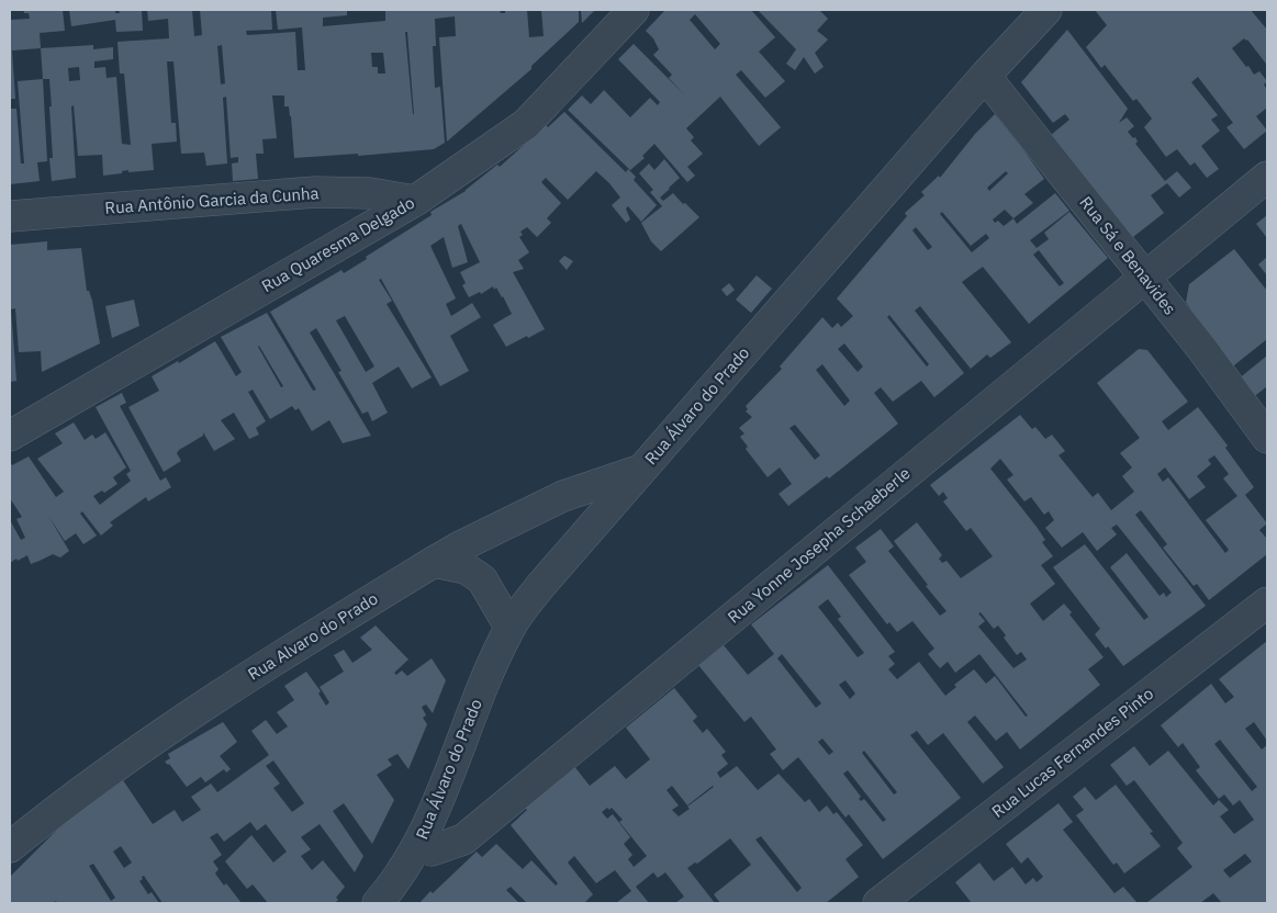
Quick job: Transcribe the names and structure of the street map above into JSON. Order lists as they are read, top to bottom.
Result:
{
  "streets": {
    "street": [
      "Rua Antônio Garcia da Cunha",
      "Rua Quaresma Delgado",
      "Rua Sá e Benavides",
      "Rua Álvaro do Prado",
      "Rua Yonne Josepha Schaeberle",
      "Rua Alvaro do Prado",
      "Rua Lucas Fernandes Pinto"
    ]
  },
  "crossings": [
    ["Rua Antônio Garcia da Cunha", "Rua Quaresma Delgado"],
    ["Rua Sá e Benavides", "Rua Álvaro do Prado"],
    ["Rua Sá e Benavides", "Rua Yonne Josepha Schaeberle"],
    ["Rua Álvaro do Prado", "Rua Yonne Josepha Schaeberle"],
    ["Rua Álvaro do Prado", "Rua Alvaro do Prado"]
  ]
}
